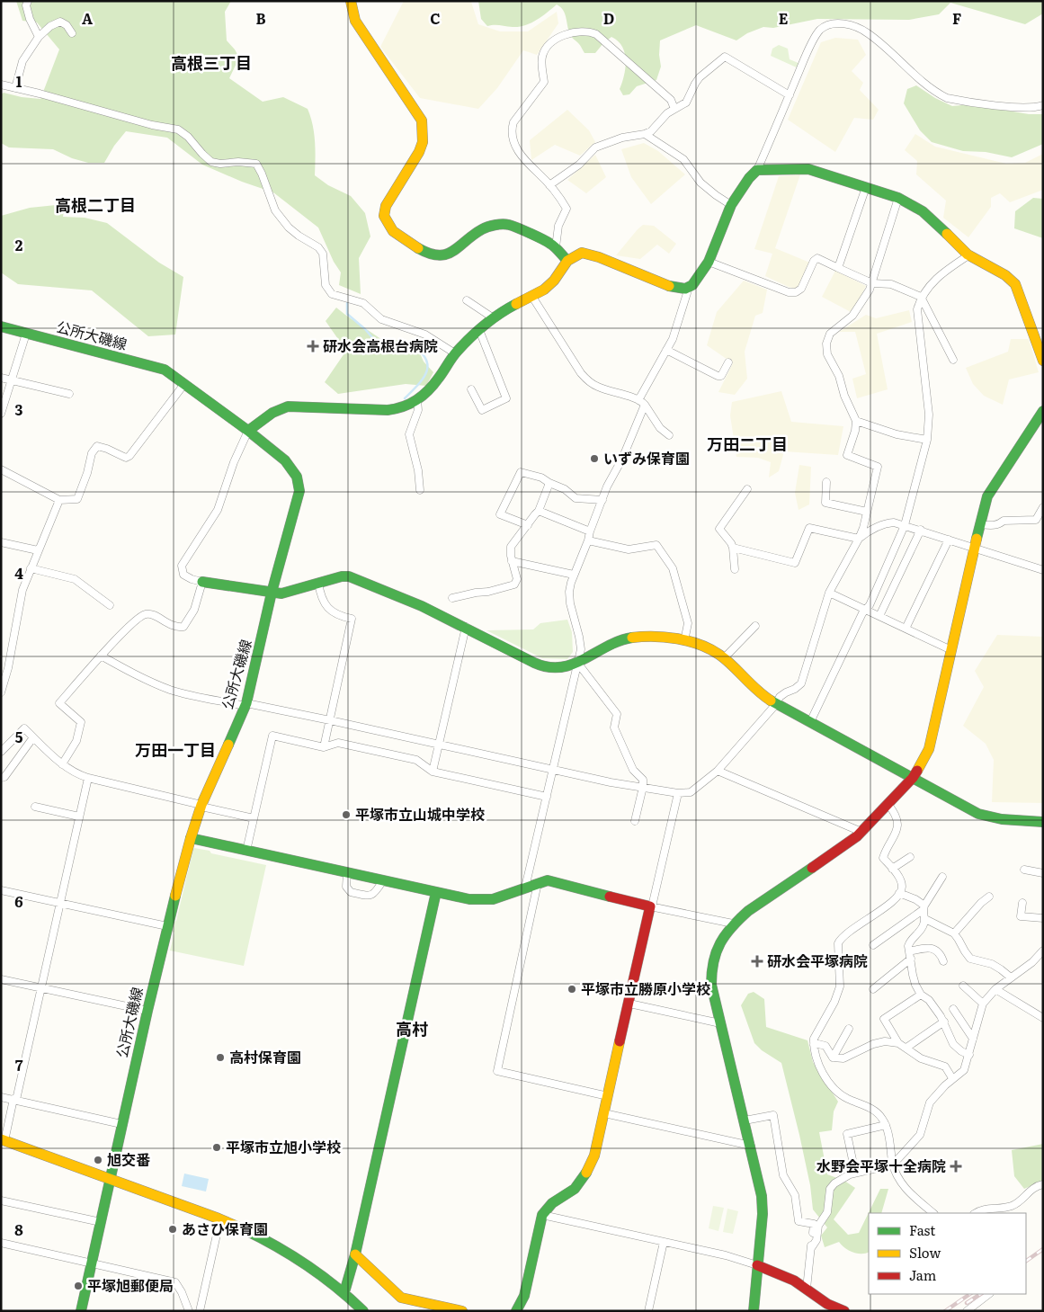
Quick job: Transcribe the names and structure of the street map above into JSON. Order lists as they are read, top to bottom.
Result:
{
  "streets": {
    "street": ["公所大磯線"]
  },
  "districts": [
    "高根三丁目",
    "高根二丁目",
    "万田二丁目",
    "万田一丁目",
    "高村"
  ],
  "places": {
    "health": ["研水会高根台病院", "研水会平塚病院", "水野会平塚十全病院"],
    "other": [
      "いずみ保育園",
      "平塚市立山城中学校",
      "平塚市立勝原小学校",
      "高村保育園",
      "平塚市立旭小学校",
      "旭交番",
      "あさひ保育園",
      "平塚旭郵便局"
    ]
  },
  "legend": ["Fast", "Slow", "Jam"],
  "grid": {
    "columns": [
      "A",
      "B",
      "C",
      "D",
      "E",
      "F"
    ],
    "rows": [
      "1",
      "2",
      "3",
      "4",
      "5",
      "6",
      "7",
      "8"
    ]
  }
}
